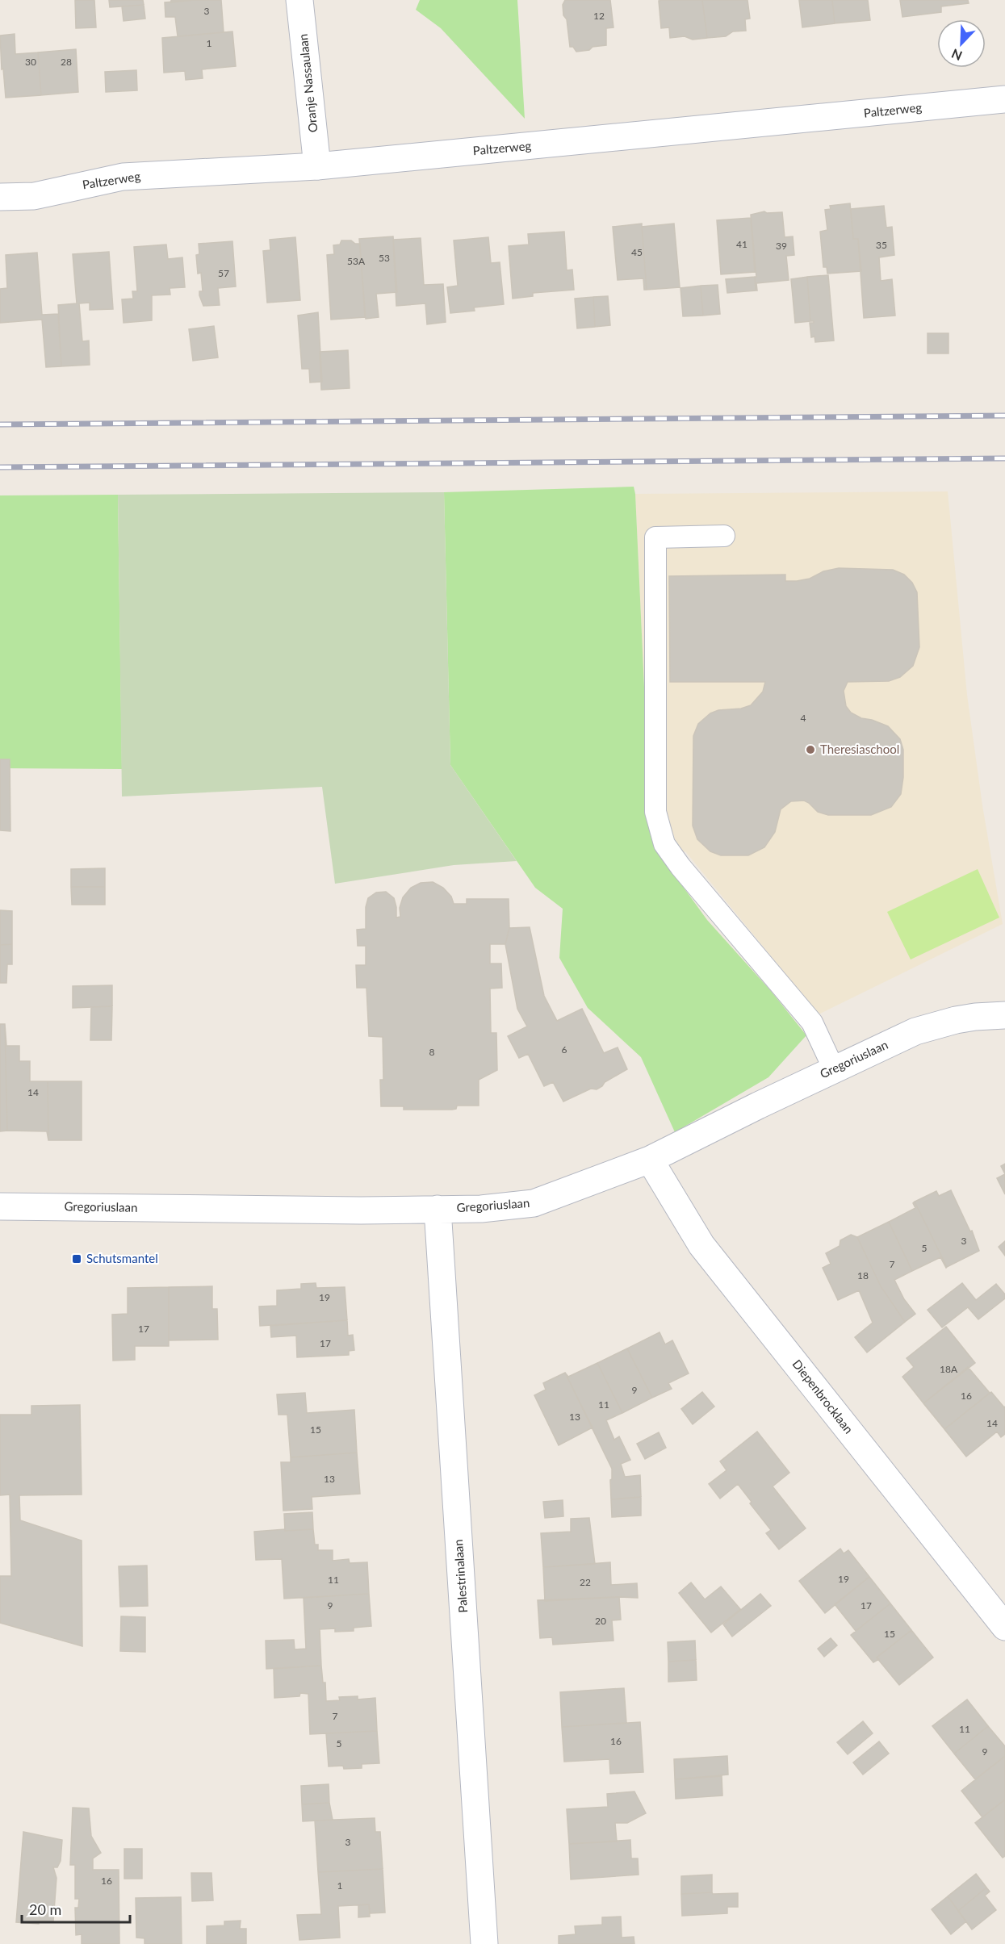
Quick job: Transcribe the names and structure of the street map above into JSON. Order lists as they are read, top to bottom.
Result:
{
  "streets": {
    "street": [
      "Oranje Nassaulaan",
      "Paltzerweg",
      "Gregoriuslaan",
      "Diepenbrocklaan",
      "Palestrinalaan"
    ]
  },
  "crossings": [
    ["Oranje Nassaulaan", "Paltzerweg"],
    ["Gregoriuslaan", "Diepenbrocklaan"],
    ["Gregoriuslaan", "Palestrinalaan"]
  ],
  "places": {
    "other": ["Theresiaschool"],
    "transit": ["Schutsmantel"]
  },
  "house_numbers": [
    "3",
    "12",
    "1",
    "30",
    "28",
    "41",
    "35",
    "39",
    "45",
    "53",
    "53A",
    "57",
    "4",
    "6",
    "8",
    "14",
    "3",
    "5",
    "7",
    "18",
    "19",
    "17",
    "17",
    "18A",
    "9",
    "16",
    "11",
    "13",
    "14",
    "15",
    "13",
    "19",
    "11",
    "22",
    "9",
    "17",
    "20",
    "15",
    "7",
    "11",
    "16",
    "5",
    "9",
    "3",
    "16",
    "1"
  ],
  "scale_bar": "20 m",
  "north": "bottom left"
}
